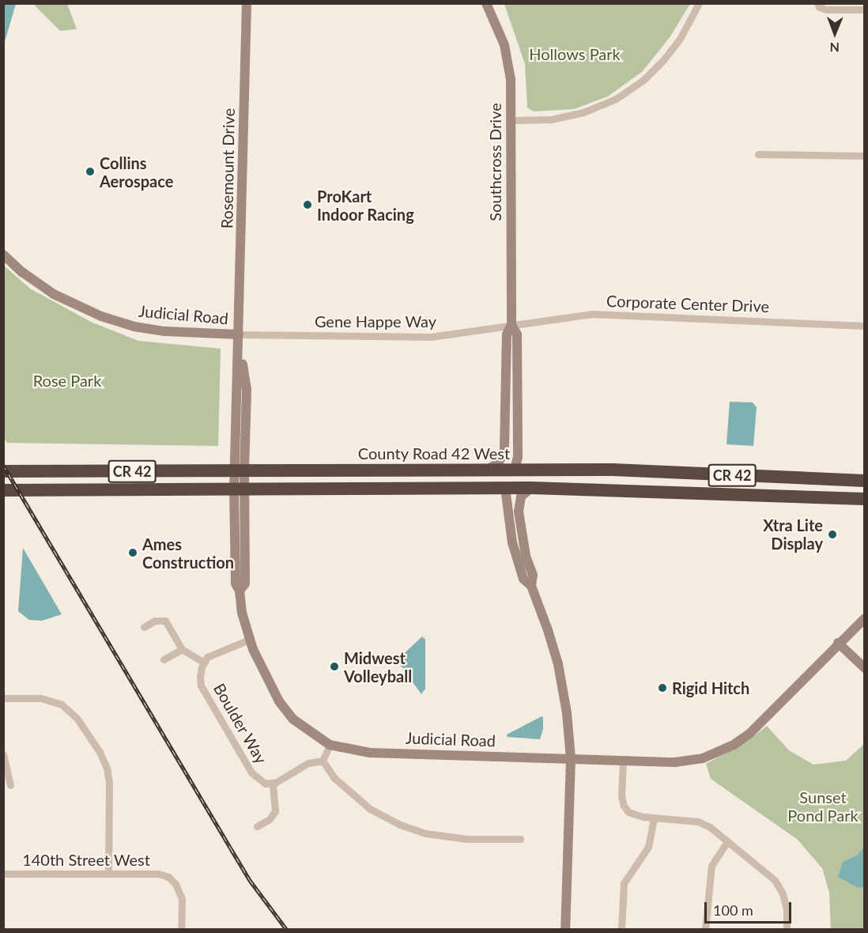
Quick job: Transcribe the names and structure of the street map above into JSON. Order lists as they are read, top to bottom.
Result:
{
  "streets": {
    "highway": ["County Road 42 West", "CR 42"],
    "street": [
      "Southcross Drive",
      "Rosemount Drive",
      "Corporate Center Drive",
      "Judicial Road",
      "Gene Happe Way",
      "Boulder Way",
      "140th Street West"
    ]
  },
  "crossings": [
    ["Southcross Drive", "Corporate Center Drive"],
    ["Southcross Drive", "Gene Happe Way"],
    ["Southcross Drive", "County Road 42 West"],
    ["Rosemount Drive", "Judicial Road"],
    ["Rosemount Drive", "Gene Happe Way"],
    ["Rosemount Drive", "County Road 42 West"],
    ["Corporate Center Drive", "Gene Happe Way"],
    ["Judicial Road", "Gene Happe Way"],
    ["Judicial Road", "County Road 42 West"],
    ["Judicial Road", "CR 42"]
  ],
  "parks": ["Hollows Park", "Rose Park", "Sunset Pond Park"],
  "places": [
    "Collins Aerospace",
    "ProKart Indoor Racing",
    "Xtra Lite Display",
    "Ames Construction",
    "Midwest Volleyball",
    "Rigid Hitch"
  ],
  "scale_bar": "100 m",
  "north": "bottom"
}
